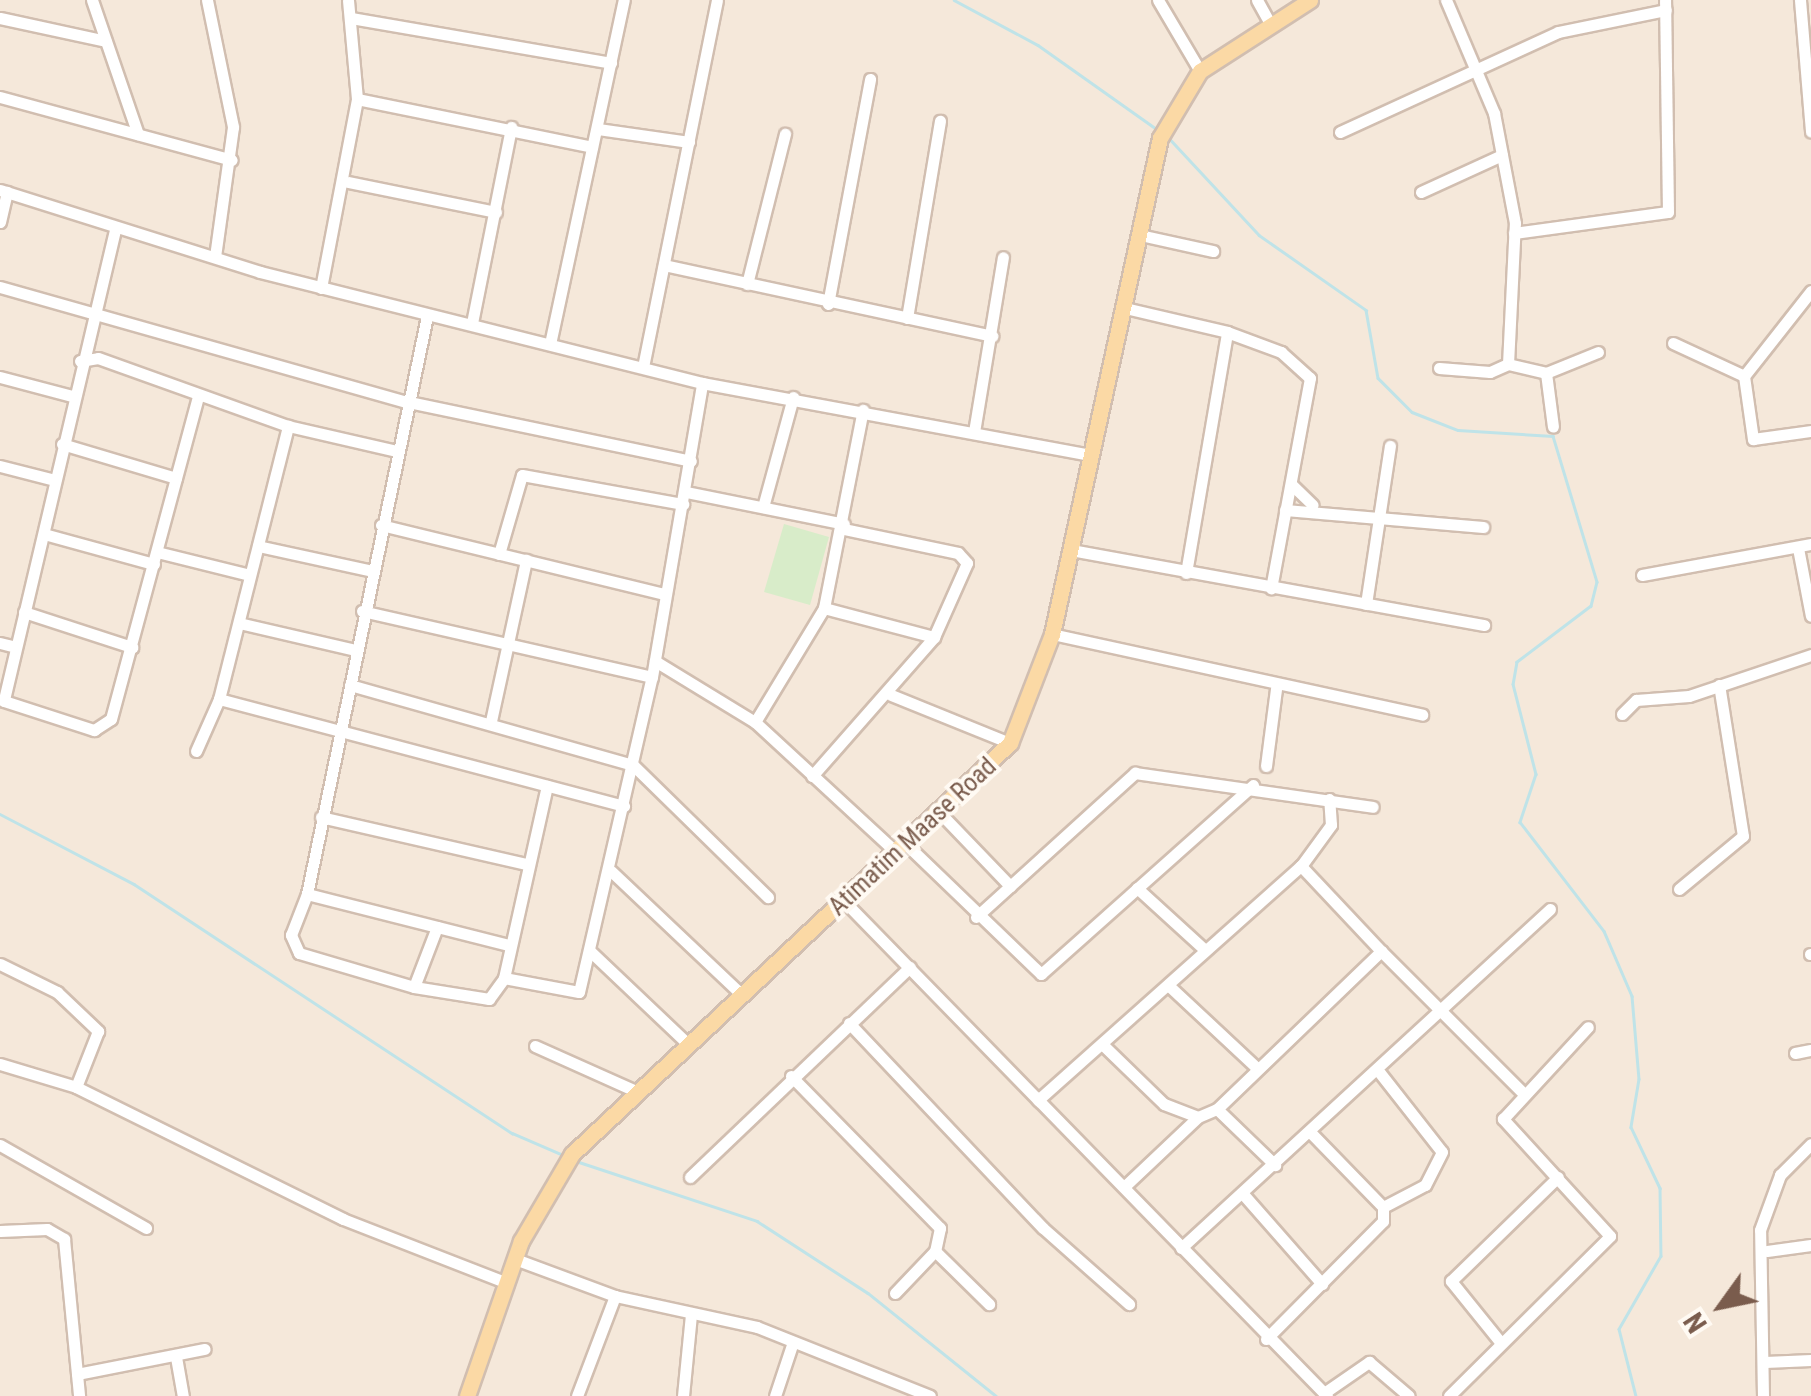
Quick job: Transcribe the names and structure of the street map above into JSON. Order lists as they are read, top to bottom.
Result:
{
  "streets": {
    "main road": ["Atimatim Maase Road"]
  },
  "north": "bottom left"
}
